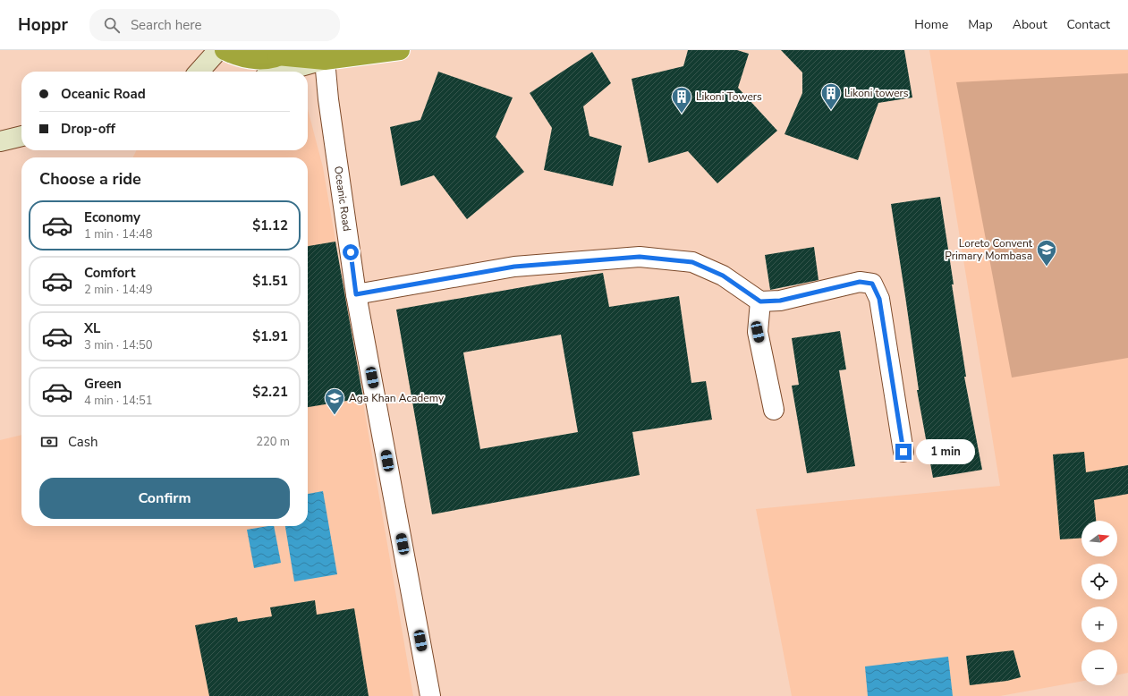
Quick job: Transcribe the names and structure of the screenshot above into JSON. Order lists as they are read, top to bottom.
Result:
{
  "streets": {
    "street": ["Oceanic Road"]
  },
  "places": {
    "building": ["Likoni towers", "Likoni Towers"],
    "school or university": ["Loreto Convent Primary Mombasa", "Aga Khan Academy"]
  },
  "north": "right",
  "page": {
    "header": "Hoppr",
    "search": "Search here",
    "nav": [
      "Home",
      "Map",
      "About",
      "Contact"
    ],
    "banner": ["Oceanic Road", "Drop-off"],
    "heading": "Choose a ride",
    "list": [
      {
        "name": "Economy",
        "note": "1 min · 14:48",
        "value": "$1.12"
      },
      {
        "name": "Comfort",
        "note": "2 min · 14:49",
        "value": "$1.51"
      },
      {
        "name": "XL",
        "note": "3 min · 14:50",
        "value": "$1.91"
      },
      {
        "name": "Green",
        "note": "4 min · 14:51",
        "value": "$2.21"
      }
    ],
    "pay": ["Cash", "220 m"],
    "bubble": "1 min",
    "buttons": "Confirm",
    "map_buttons": ["+", "−"]
  }
}
